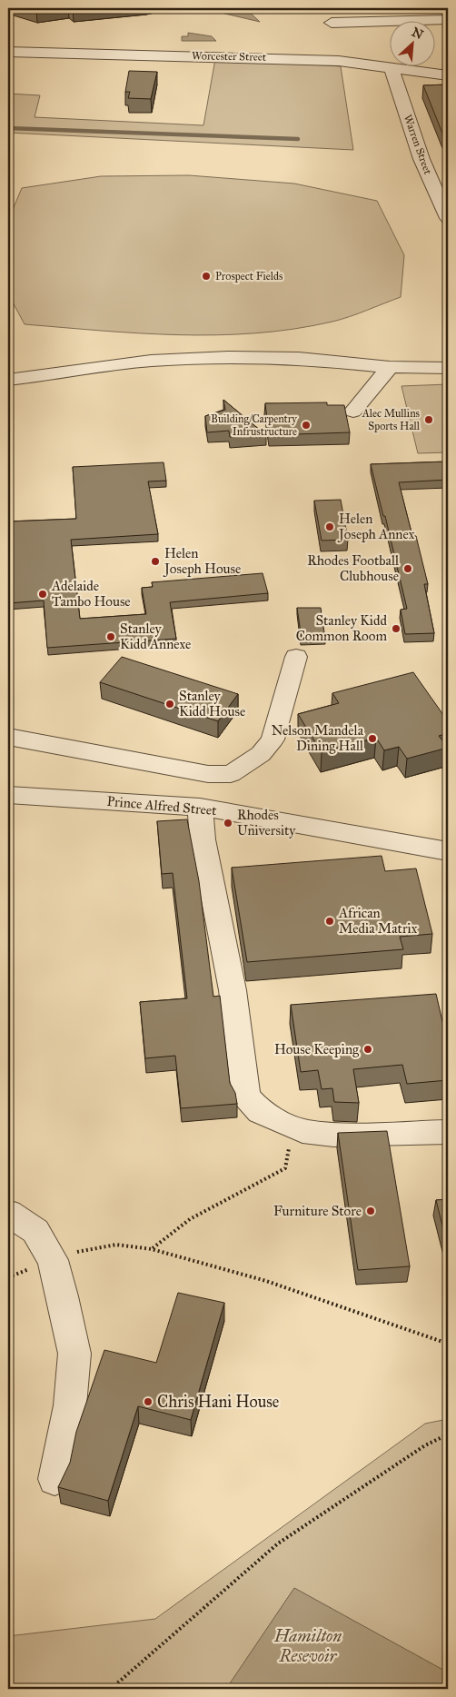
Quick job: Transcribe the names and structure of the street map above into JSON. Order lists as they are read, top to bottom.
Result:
{
  "streets": {
    "street": ["Worcester Street", "Warren Street", "Prince Alfred Street"]
  },
  "crossings": [
    ["Worcester Street", "Warren Street"]
  ],
  "water": ["Hamilton Resevoir"],
  "places": [
    "Prospect Fields",
    "Alec Mullins Sports Hall",
    "Building/Carpentry Infrustructure",
    "Helen Joseph Annex",
    "Helen Joseph House",
    "Rhodes Football Clubhouse",
    "Adelaide Tambo House",
    "Stanley Kidd Common Room",
    "Stanley Kidd Annexe",
    "Stanley Kidd House",
    "Nelson Mandela Dining Hall",
    "Rhodes University",
    "African Media Matrix",
    "House Keeping",
    "Furniture Store",
    "Chris Hani House"
  ],
  "north": "top right"
}
